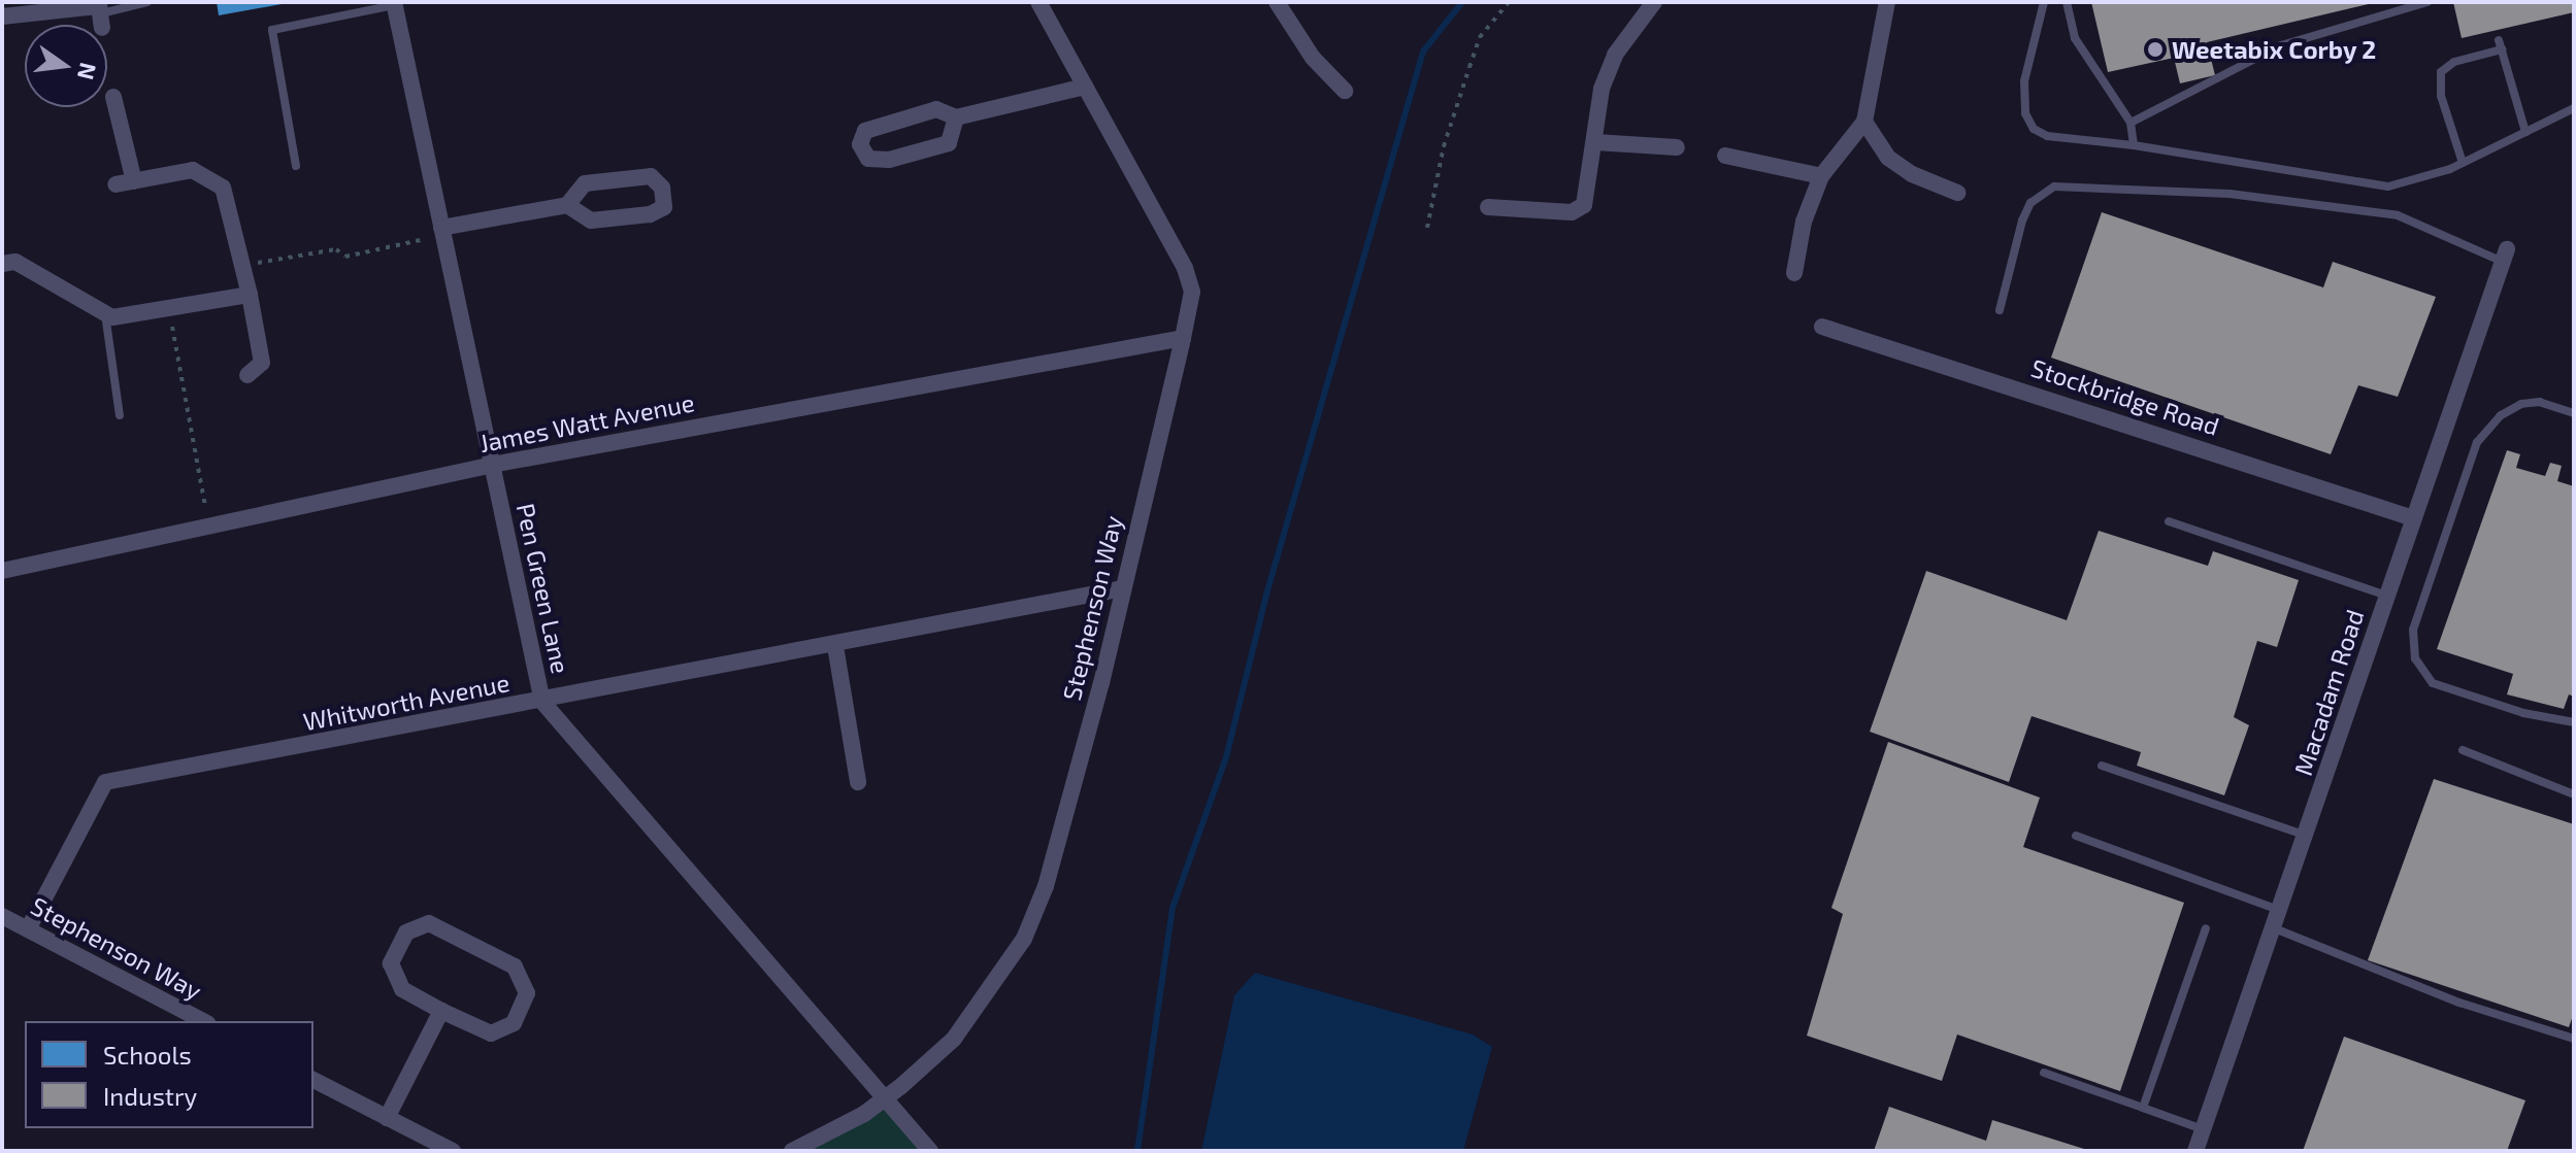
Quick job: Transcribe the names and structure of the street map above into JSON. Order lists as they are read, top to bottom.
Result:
{
  "streets": {
    "street": [
      "Stockbridge Road",
      "James Watt Avenue",
      "Pen Green Lane",
      "Stephenson Way",
      "Macadam Road",
      "Whitworth Avenue"
    ]
  },
  "crossings": [
    ["Stockbridge Road", "Macadam Road"],
    ["James Watt Avenue", "Pen Green Lane"],
    ["James Watt Avenue", "Stephenson Way"],
    ["Pen Green Lane", "Stephenson Way"],
    ["Pen Green Lane", "Whitworth Avenue"],
    ["Stephenson Way", "Whitworth Avenue"]
  ],
  "places": ["Weetabix Corby 2"],
  "legend": ["Schools", "Industry"],
  "north": "right"
}
